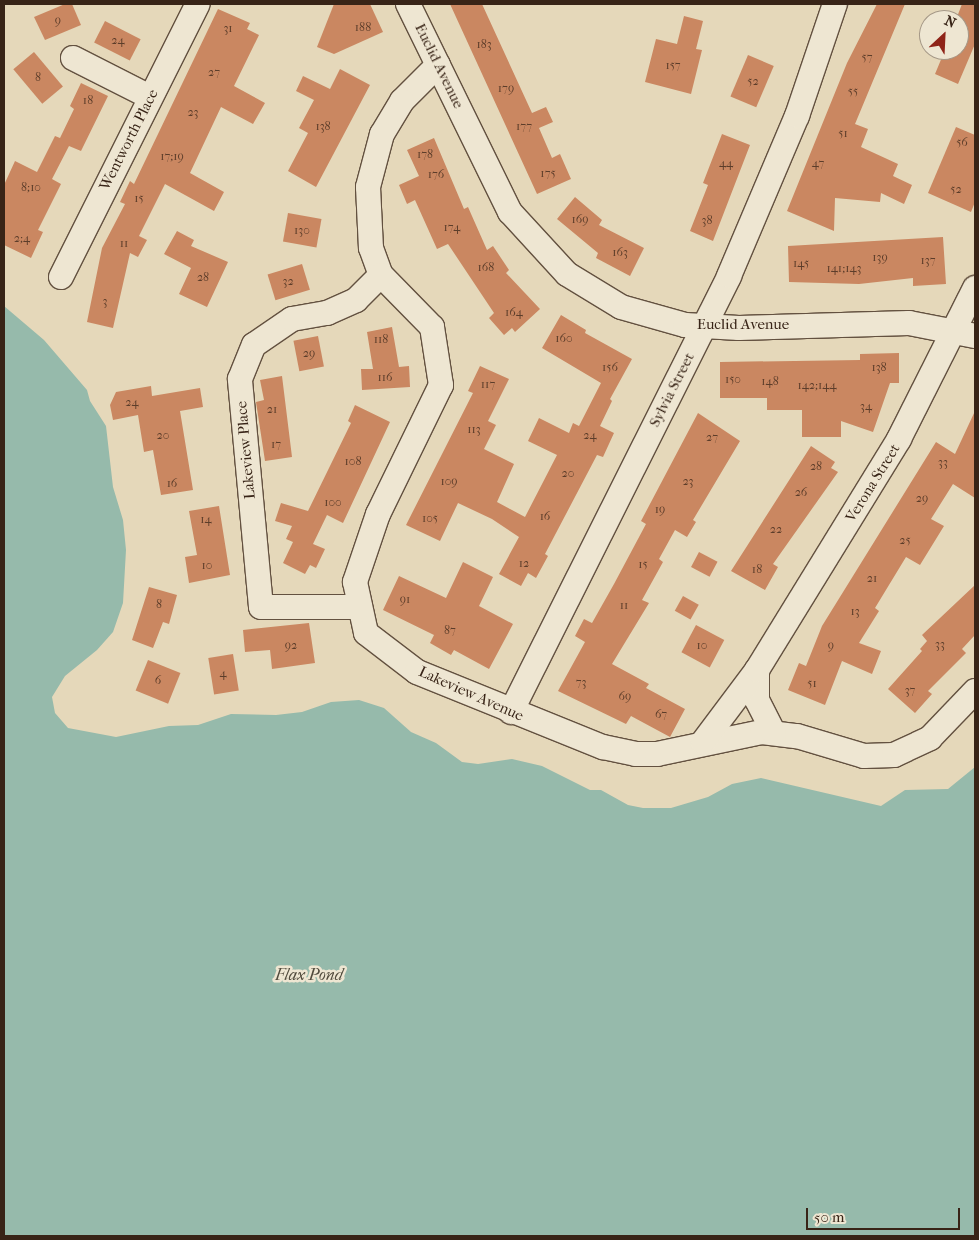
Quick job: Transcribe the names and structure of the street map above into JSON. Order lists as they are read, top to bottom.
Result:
{
  "streets": {
    "street": [
      "Euclid Avenue",
      "Wentworth Place",
      "Sylvia Street",
      "Lakeview Place",
      "Verona Street",
      "Lakeview Avenue"
    ]
  },
  "crossings": [
    ["Euclid Avenue", "Sylvia Street"],
    ["Euclid Avenue", "Verona Street"],
    ["Euclid Avenue", "Lakeview Avenue"],
    ["Sylvia Street", "Lakeview Avenue"],
    ["Lakeview Place", "Lakeview Avenue"],
    ["Verona Street", "Lakeview Avenue"]
  ],
  "water": ["Flax Pond"],
  "house_numbers": [
    "9",
    "188",
    "31",
    "24",
    "183",
    "57",
    "157",
    "27",
    "8",
    "52",
    "179",
    "55",
    "18",
    "23",
    "138",
    "177",
    "51",
    "56",
    "178",
    "17;19",
    "44",
    "47",
    "175",
    "176",
    "8;10",
    "52",
    "15",
    "169",
    "38",
    "174",
    "130",
    "2;4",
    "11",
    "163",
    "139",
    "137",
    "145",
    "168",
    "141;143",
    "28",
    "32",
    "3",
    "164",
    "160",
    "118",
    "29",
    "156",
    "138",
    "116",
    "150",
    "148",
    "117",
    "142;144",
    "24",
    "34",
    "21",
    "113",
    "20",
    "24",
    "27",
    "17",
    "108",
    "33",
    "28",
    "20",
    "109",
    "23",
    "16",
    "26",
    "29",
    "100",
    "19",
    "16",
    "105",
    "14",
    "22",
    "25",
    "12",
    "15",
    "10",
    "18",
    "21",
    "91",
    "8",
    "11",
    "13",
    "87",
    "33",
    "92",
    "10",
    "9",
    "4",
    "6",
    "73",
    "51",
    "37",
    "69",
    "67"
  ],
  "scale_bar": "50 m",
  "north": "top right"
}
